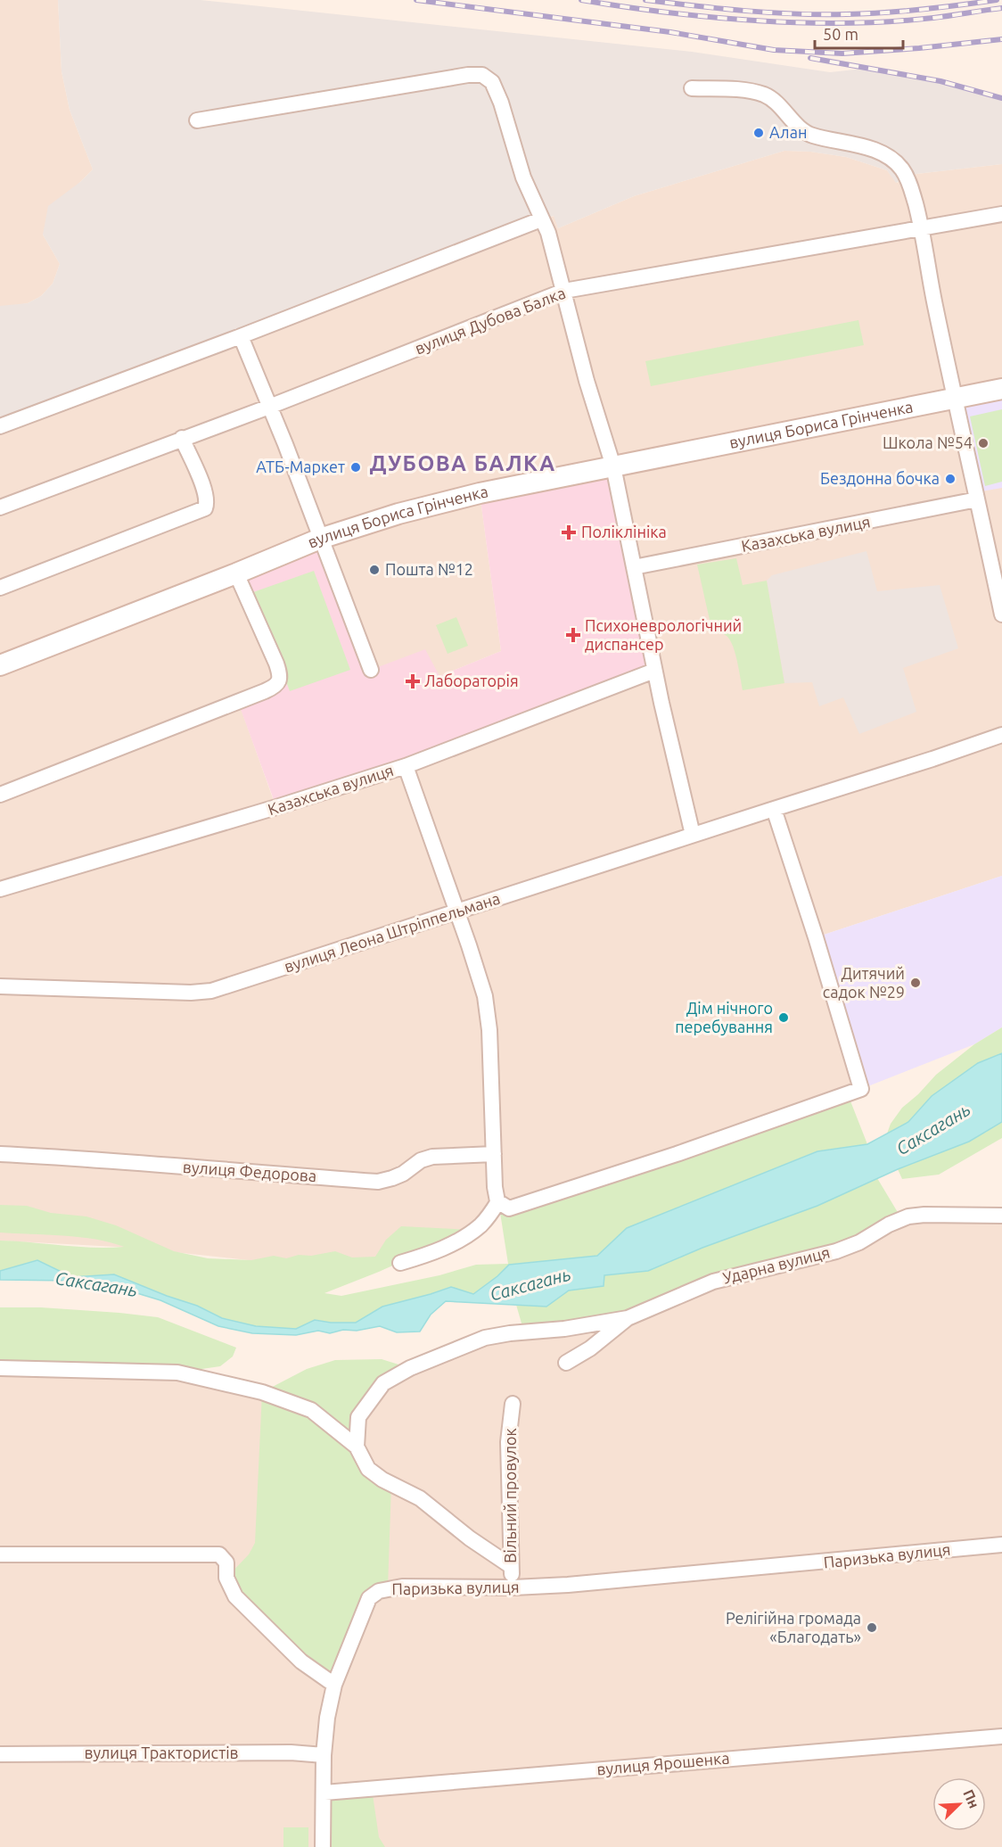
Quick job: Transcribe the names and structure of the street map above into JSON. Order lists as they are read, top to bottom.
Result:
{
  "streets": {
    "street": [
      "вулиця Дубова Балка",
      "вулиця Бориса Грінченка",
      "Казахська вулиця",
      "вулиця Леона Штріппельмана",
      "вулиця Федорова",
      "Ударна вулиця",
      "Вільний провулок",
      "Паризька вулиця",
      "вулиця Трактористів",
      "вулиця Ярошенка"
    ]
  },
  "crossings": [
    ["Вільний провулок", "Паризька вулиця"],
    ["Паризька вулиця", "вулиця Трактористів"],
    ["Паризька вулиця", "вулиця Ярошенка"]
  ],
  "districts": ["ДУБОВА БАЛКА"],
  "water": ["Саксагань"],
  "places": {
    "other": [
      "Алан",
      "Школа №54",
      "АТБ-Маркет",
      "Бездонна бочка",
      "Пошта №12",
      "Дитячий садок №29",
      "Дім нічного перебування",
      "Релігійна громада «Благодать»"
    ],
    "health": ["Поліклініка", "Психоневрологічний диспансер", "Лабораторія"]
  },
  "scale_bar": "50 m",
  "north": "top right"
}
